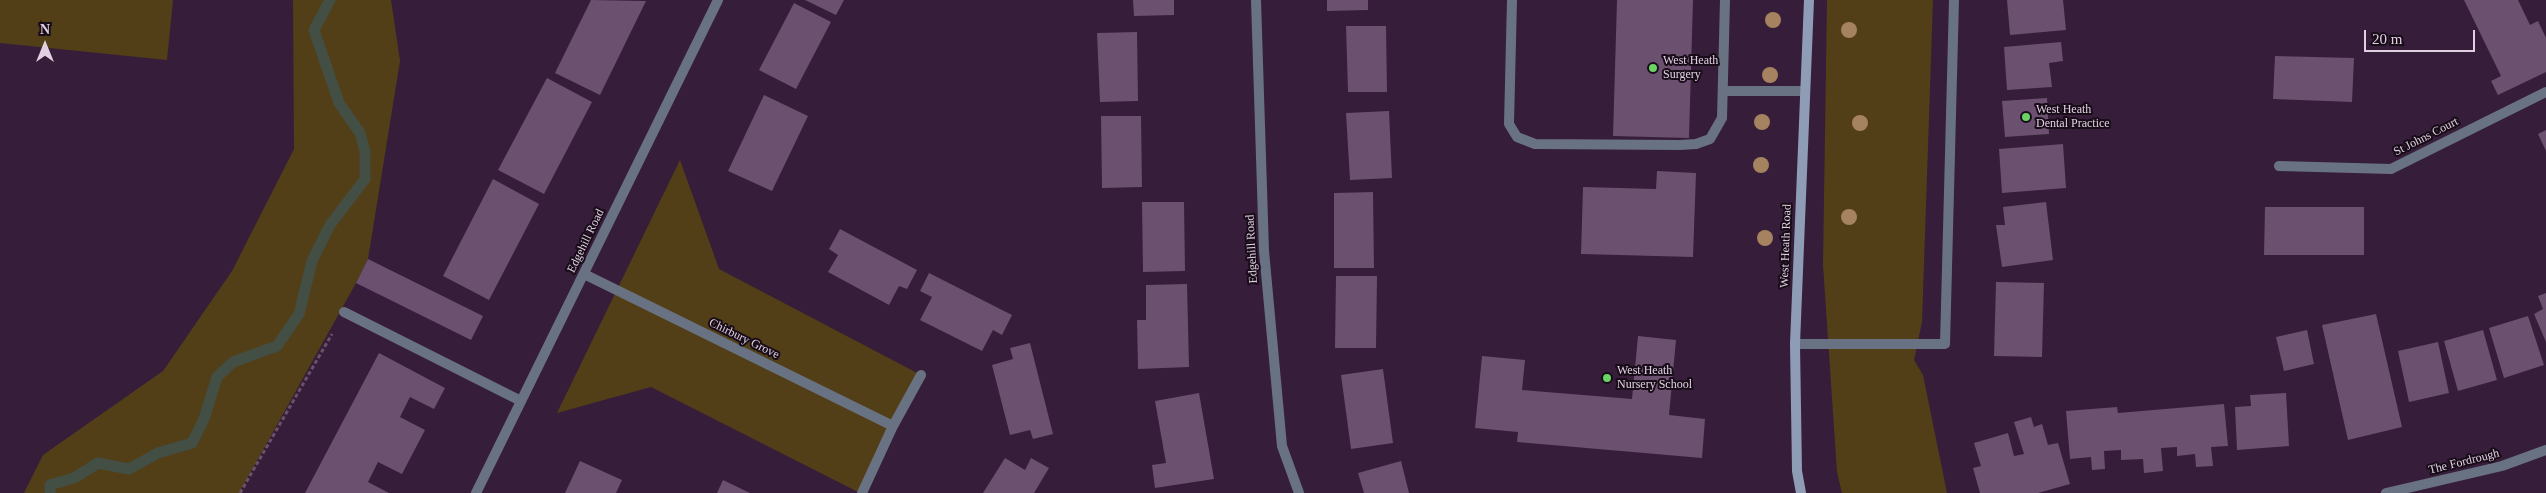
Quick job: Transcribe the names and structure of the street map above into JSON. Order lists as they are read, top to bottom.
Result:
{
  "streets": {
    "street": [
      "St Johns Court",
      "Edgehill Road",
      "West Heath Road",
      "Chirbury Grove",
      "The Fordrough"
    ]
  },
  "crossings": [
    ["Edgehill Road", "Chirbury Grove"]
  ],
  "places": ["West Heath Surgery", "West Heath Dental Practice", "West Heath Nursery School"],
  "scale_bar": "20 m",
  "north": "top"
}
